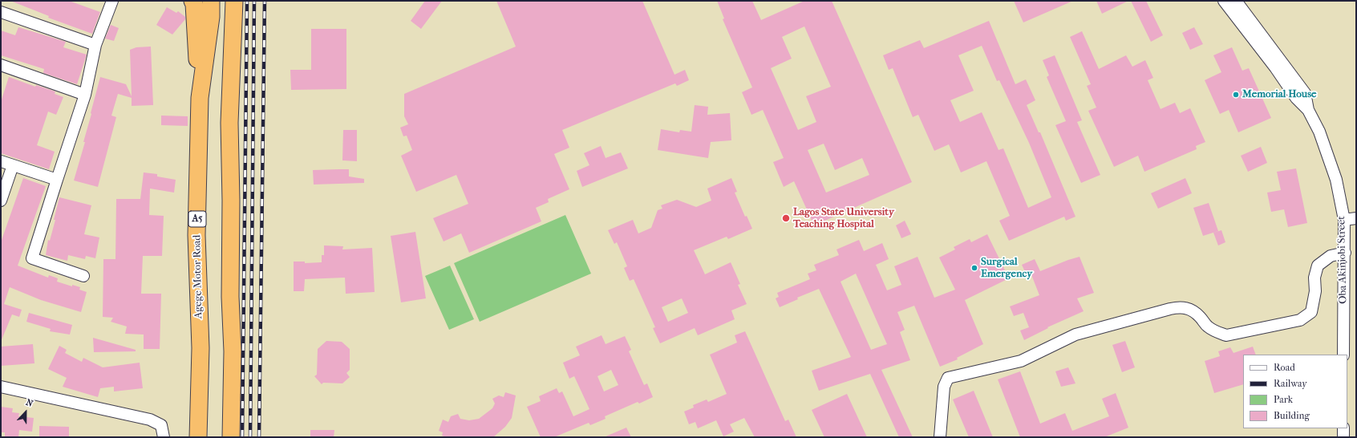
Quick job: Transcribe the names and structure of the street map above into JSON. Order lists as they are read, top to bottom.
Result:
{
  "streets": {
    "highway": ["A5", "Agege Motor Road"],
    "street": ["Oba Akinjobi Street"]
  },
  "places": ["Memorial House", "Lagos State University Teaching Hospital", "Surgical Emergency"],
  "legend": [
    "Road",
    "Railway",
    "Park",
    "Building"
  ],
  "north": "top"
}
